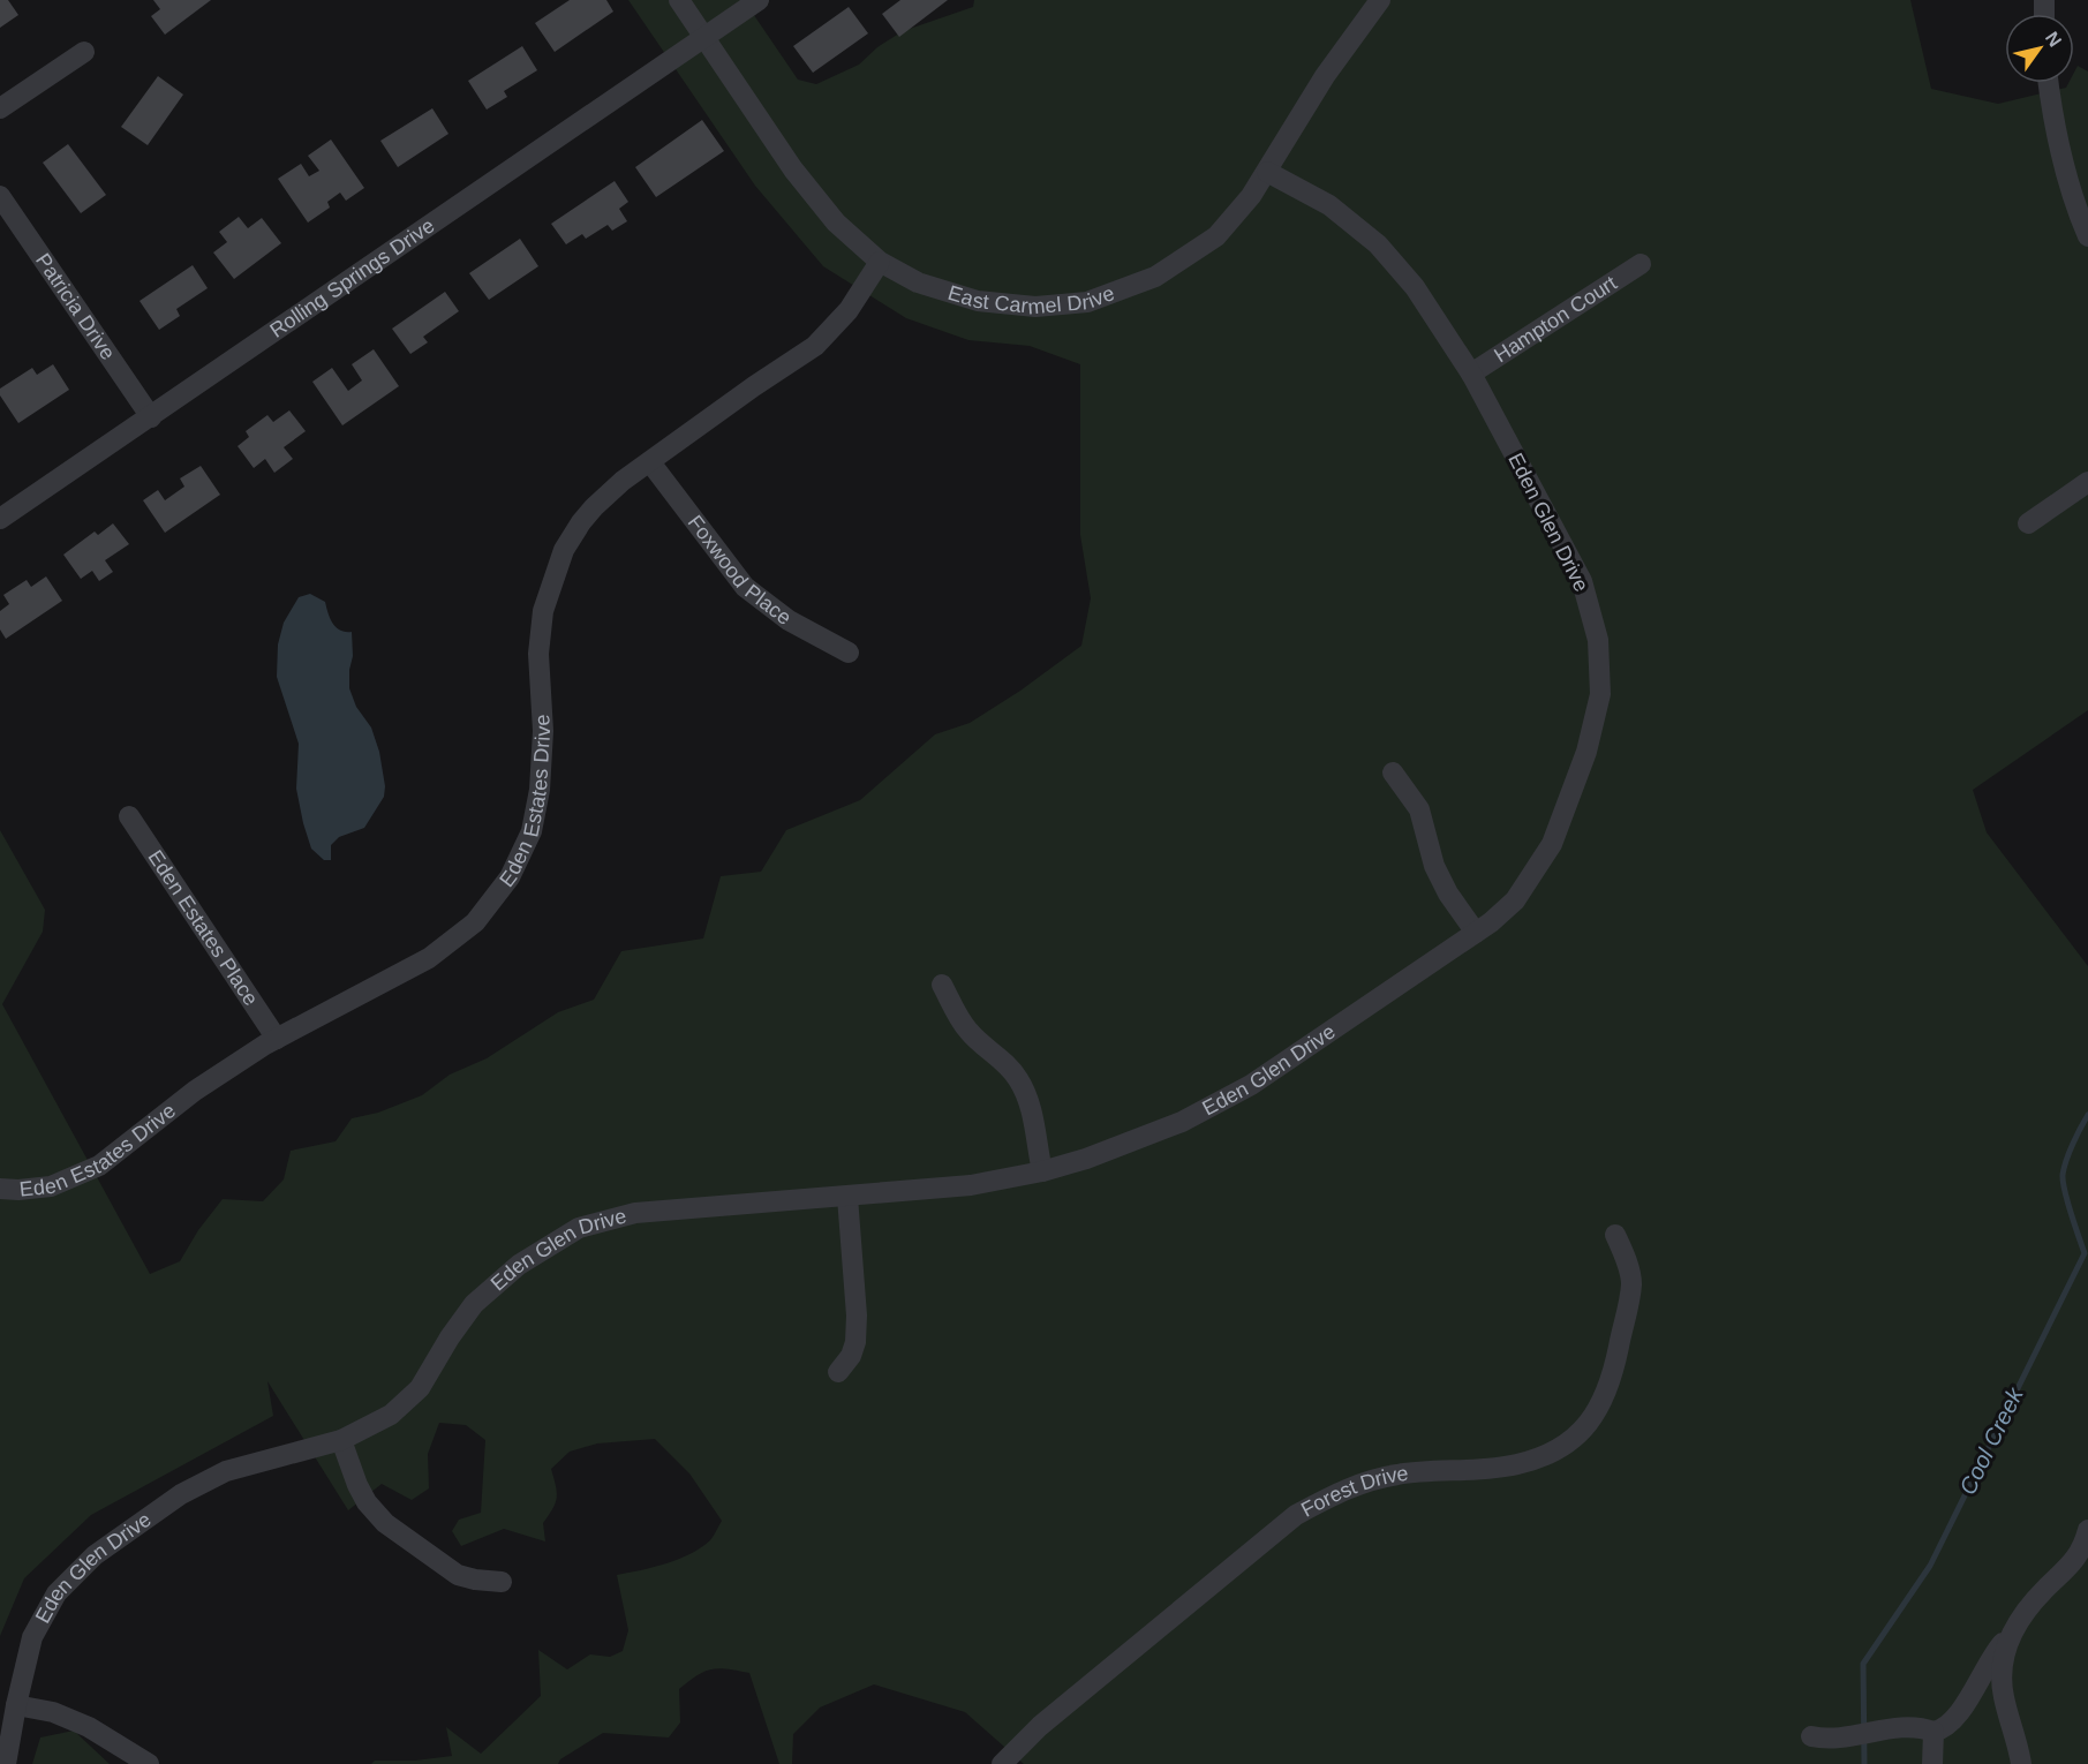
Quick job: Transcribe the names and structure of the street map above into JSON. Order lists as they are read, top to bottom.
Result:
{
  "streets": {
    "street": [
      "Rolling Springs Drive",
      "East Carmel Drive",
      "Patricia Drive",
      "Hampton Court",
      "Eden Glen Drive",
      "Foxwood Place",
      "Eden Estates Drive",
      "Eden Estates Place",
      "Forest Drive"
    ]
  },
  "crossings": [
    ["Rolling Springs Drive", "East Carmel Drive"],
    ["Rolling Springs Drive", "Patricia Drive"],
    ["East Carmel Drive", "Eden Glen Drive"],
    ["East Carmel Drive", "Eden Estates Drive"],
    ["Hampton Court", "Eden Glen Drive"],
    ["Foxwood Place", "Eden Estates Drive"],
    ["Eden Estates Drive", "Eden Estates Place"]
  ],
  "water": ["Cool Creek"],
  "north": "top right"
}
